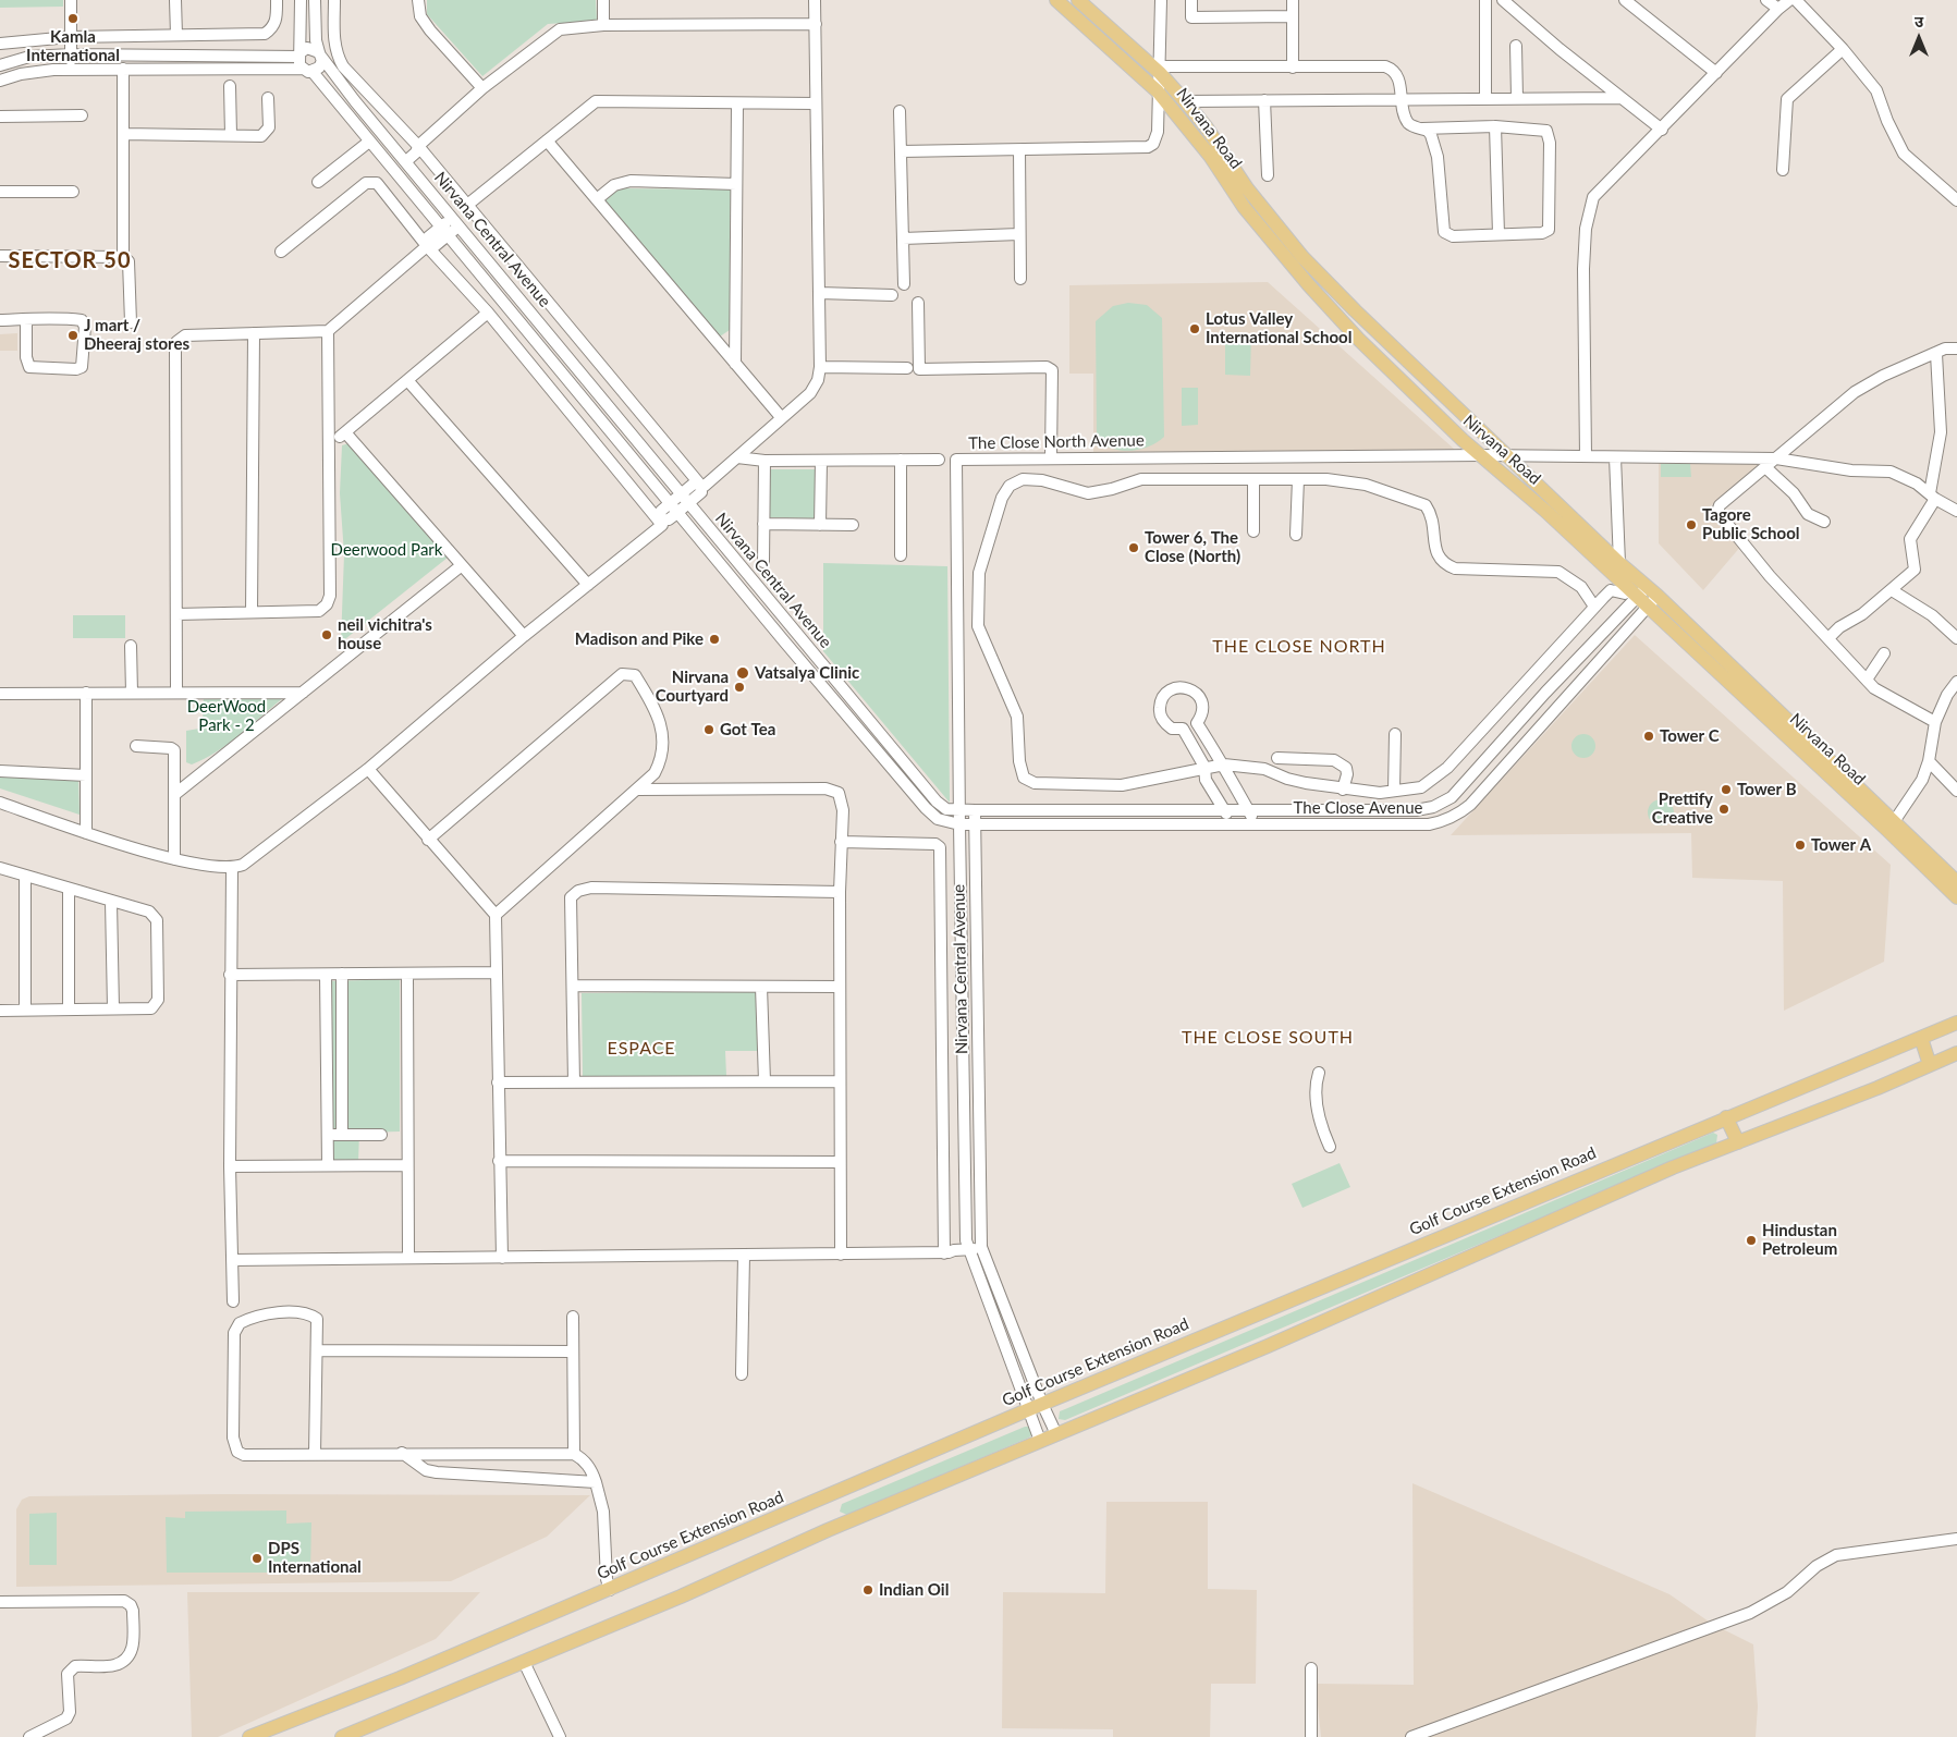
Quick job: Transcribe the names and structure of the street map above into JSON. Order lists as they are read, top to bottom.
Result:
{
  "streets": {
    "main road": ["Nirvana Road", "Golf Course Extension Road"],
    "street": ["Nirvana Central Avenue", "The Close North Avenue", "The Close Avenue"]
  },
  "crossings": [
    ["Nirvana Road", "The Close North Avenue"],
    ["Nirvana Road", "The Close Avenue"],
    ["Nirvana Central Avenue", "The Close North Avenue"],
    ["Nirvana Central Avenue", "The Close Avenue"],
    ["Nirvana Central Avenue", "Golf Course Extension Road"]
  ],
  "districts": [
    "SECTOR 50",
    "THE CLOSE NORTH",
    "THE CLOSE SOUTH",
    "ESPACE"
  ],
  "parks": ["Deerwood Park", "DeerWood Park - 2"],
  "places": [
    "Kamla International",
    "Lotus Valley International School",
    "J mart / Dheeraj stores",
    "Tagore Public School",
    "Tower 6, The Close (North)",
    "neil vichitra's house",
    "Madison and Pike",
    "Vatsalya Clinic",
    "Nirvana Courtyard",
    "Got Tea",
    "Tower C",
    "Tower B",
    "Prettify Creative",
    "Tower A",
    "Hindustan Petroleum",
    "DPS International",
    "Indian Oil"
  ],
  "north": "top"
}
